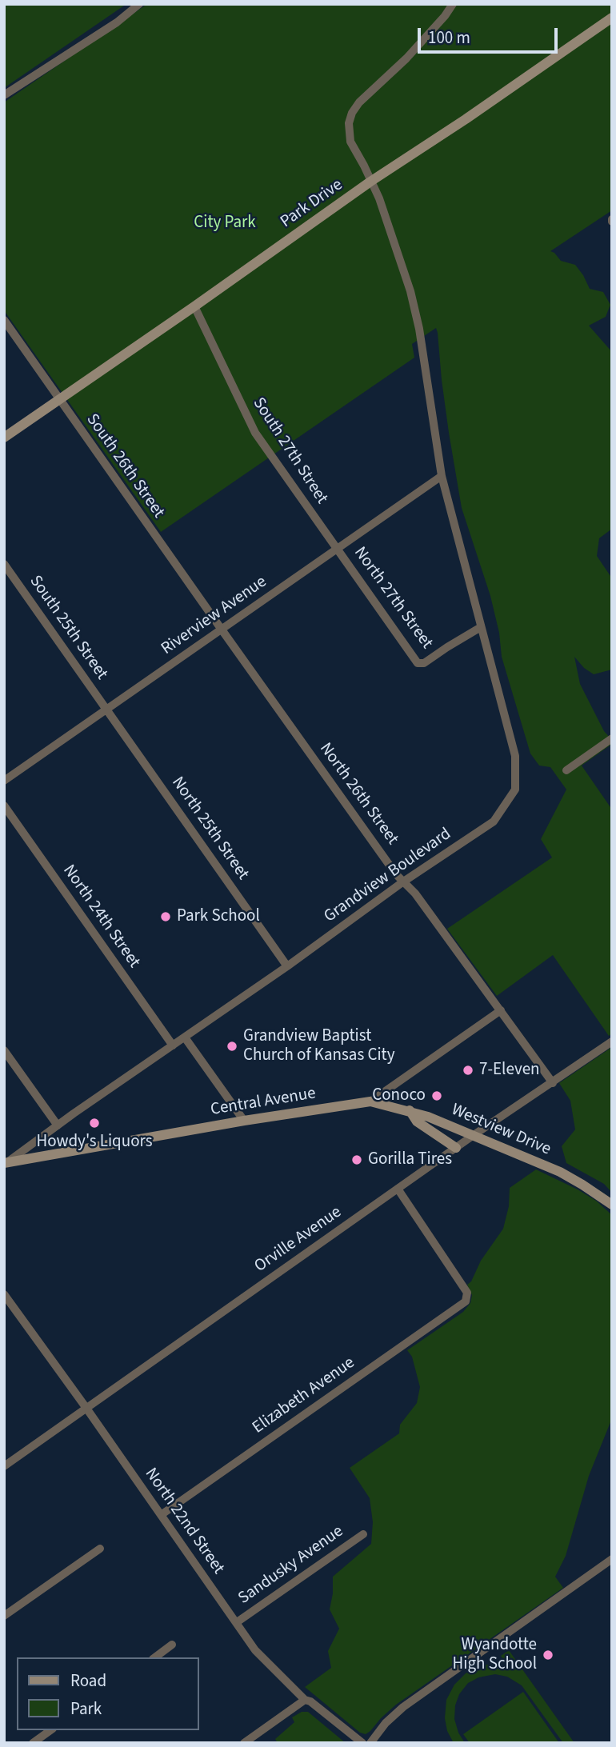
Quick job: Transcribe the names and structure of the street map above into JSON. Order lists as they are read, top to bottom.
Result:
{
  "streets": {
    "main road": ["Park Drive", "Central Avenue", "Westview Drive"],
    "street": [
      "South 27th Street",
      "South 26th Street",
      "North 27th Street",
      "Riverview Avenue",
      "South 25th Street",
      "North 26th Street",
      "North 25th Street",
      "Grandview Boulevard",
      "North 24th Street",
      "Orville Avenue",
      "Elizabeth Avenue",
      "North 22nd Street",
      "Sandusky Avenue"
    ]
  },
  "crossings": [
    ["Park Drive", "South 27th Street"],
    ["Park Drive", "South 26th Street"],
    ["Park Drive", "Grandview Boulevard"],
    ["South 27th Street", "North 27th Street"],
    ["South 27th Street", "Riverview Avenue"],
    ["South 26th Street", "Riverview Avenue"],
    ["South 26th Street", "North 26th Street"],
    ["North 27th Street", "Riverview Avenue"],
    ["North 27th Street", "Grandview Boulevard"],
    ["Riverview Avenue", "South 25th Street"],
    ["Riverview Avenue", "North 26th Street"],
    ["Riverview Avenue", "North 25th Street"],
    ["Riverview Avenue", "Grandview Boulevard"],
    ["South 25th Street", "North 25th Street"],
    ["North 26th Street", "Grandview Boulevard"],
    ["North 26th Street", "Central Avenue"],
    ["North 26th Street", "Orville Avenue"],
    ["North 25th Street", "Grandview Boulevard"],
    ["Grandview Boulevard", "North 24th Street"],
    ["Grandview Boulevard", "Central Avenue"],
    ["Central Avenue", "Westview Drive"],
    ["Westview Drive", "Orville Avenue"],
    ["Orville Avenue", "Elizabeth Avenue"],
    ["Orville Avenue", "North 22nd Street"],
    ["Elizabeth Avenue", "North 22nd Street"],
    ["North 22nd Street", "Sandusky Avenue"]
  ],
  "parks": ["City Park"],
  "places": [
    "Park School",
    "Grandview Baptist Church of Kansas City",
    "7-Eleven",
    "Conoco",
    "Howdy's Liquors",
    "Gorilla Tires",
    "Wyandotte High School"
  ],
  "legend": ["Road", "Park"],
  "scale_bar": "100 m"
}
